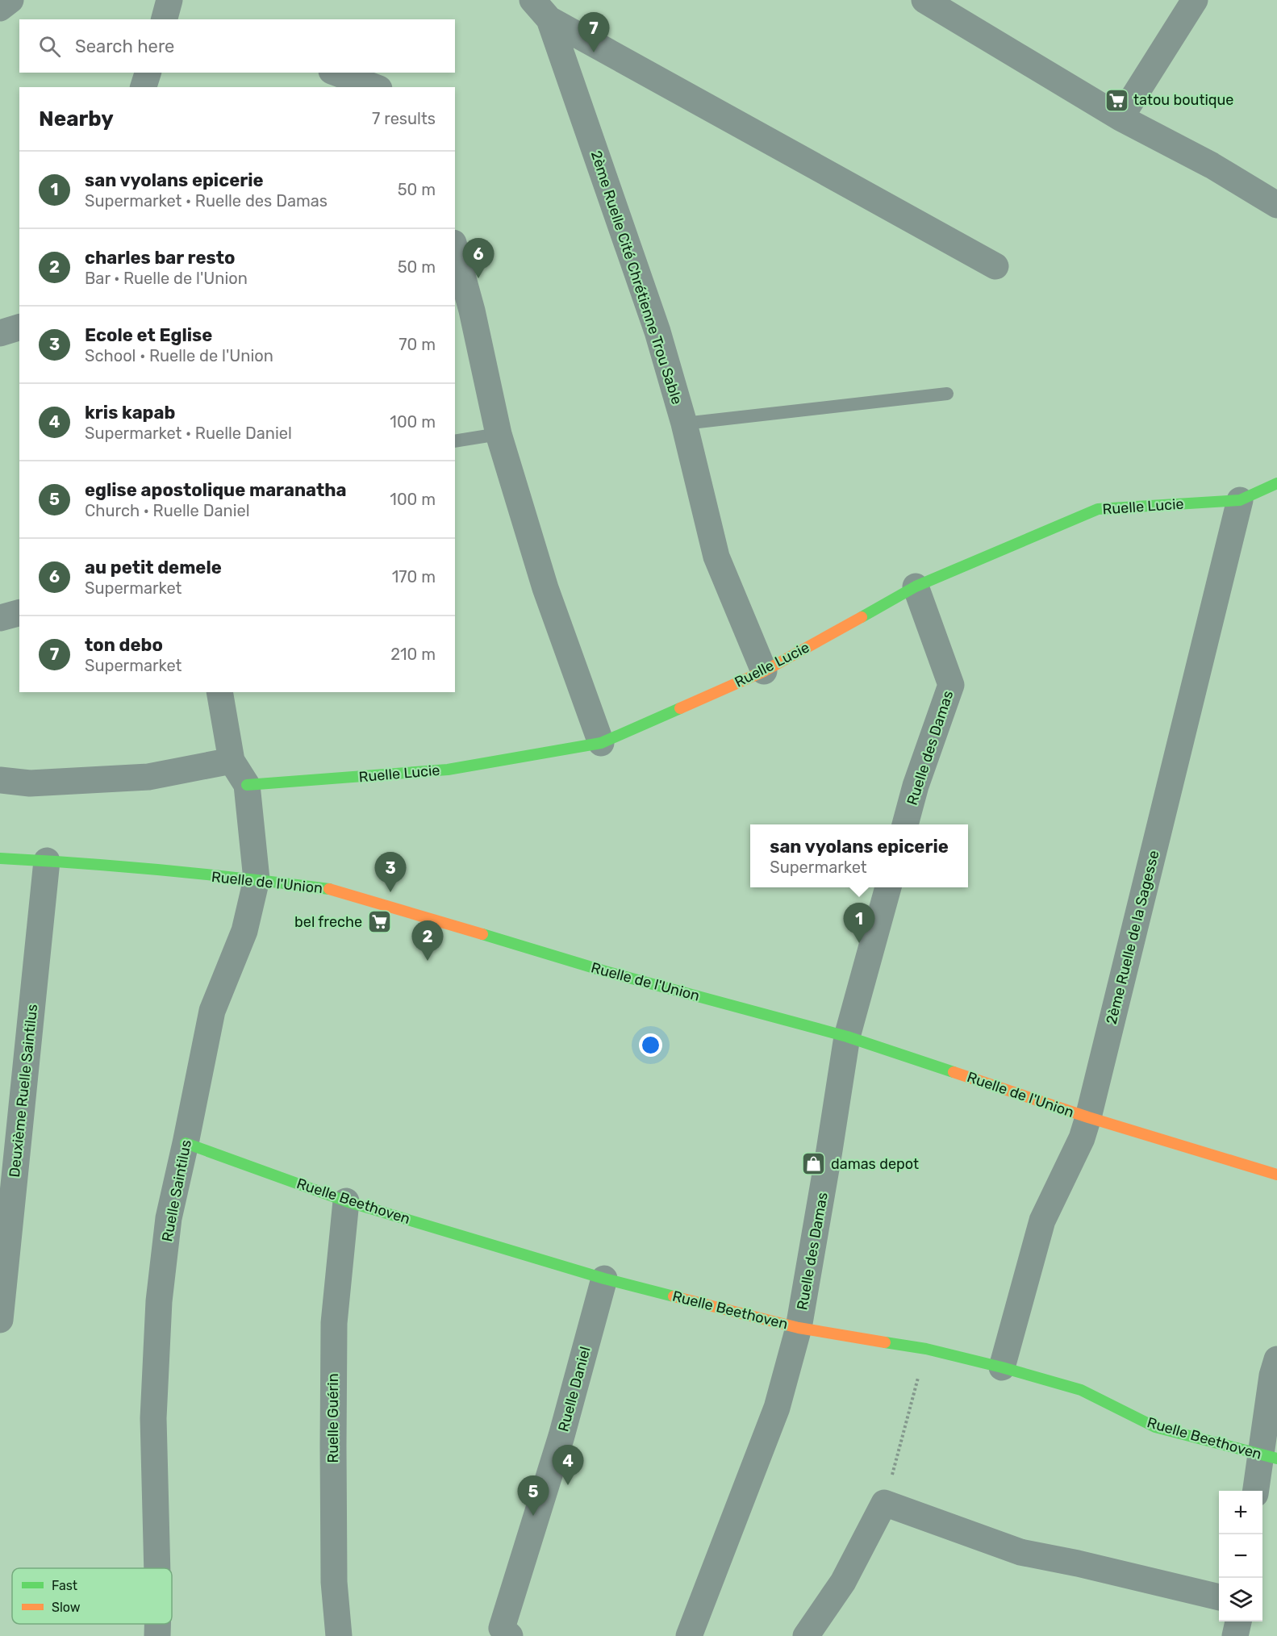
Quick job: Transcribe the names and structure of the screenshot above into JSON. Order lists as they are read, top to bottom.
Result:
{
  "streets": {
    "street": [
      "2ème Ruelle Cité Chrétienne Trou Sable",
      "Ruelle Lucie",
      "Ruelle des Damas",
      "Ruelle de l'Union",
      "2ème Ruelle de la Sagesse",
      "Deuxième Ruelle Saintilus",
      "Ruelle Saintilus",
      "Ruelle Beethoven",
      "Ruelle Daniel",
      "Ruelle Guérin"
    ]
  },
  "crossings": [
    ["2ème Ruelle Cité Chrétienne Trou Sable", "Ruelle Lucie"],
    ["Ruelle Lucie", "Ruelle des Damas"],
    ["Ruelle Lucie", "2ème Ruelle de la Sagesse"],
    ["Ruelle Lucie", "Ruelle Saintilus"],
    ["Ruelle des Damas", "Ruelle de l'Union"],
    ["Ruelle des Damas", "Ruelle Beethoven"],
    ["Ruelle de l'Union", "2ème Ruelle de la Sagesse"],
    ["Ruelle de l'Union", "Deuxième Ruelle Saintilus"],
    ["Ruelle de l'Union", "Ruelle Saintilus"],
    ["2ème Ruelle de la Sagesse", "Ruelle Beethoven"],
    ["Ruelle Saintilus", "Ruelle Beethoven"],
    ["Ruelle Beethoven", "Ruelle Daniel"],
    ["Ruelle Beethoven", "Ruelle Guérin"]
  ],
  "places": {
    "supermarket": ["tatou boutique", "bel freche"],
    "shop": ["damas depot"]
  },
  "legend": ["Fast", "Slow"],
  "page": {
    "pins": [
      "7",
      "6",
      "3",
      "1",
      "2",
      "4",
      "5"
    ],
    "search": "Search here",
    "heading": ["Nearby", "7 results"],
    "list": [
      {
        "mark": "1",
        "name": "san vyolans epicerie",
        "note": "Supermarket · Ruelle des Damas",
        "value": "50 m"
      },
      {
        "mark": "2",
        "name": "charles bar resto",
        "note": "Bar · Ruelle de l'Union",
        "value": "50 m"
      },
      {
        "mark": "3",
        "name": "Ecole et Eglise",
        "note": "School · Ruelle de l'Union",
        "value": "70 m"
      },
      {
        "mark": "4",
        "name": "kris kapab",
        "note": "Supermarket · Ruelle Daniel",
        "value": "100 m"
      },
      {
        "mark": "5",
        "name": "eglise apostolique maranatha",
        "note": "Church · Ruelle Daniel",
        "value": "100 m"
      },
      {
        "mark": "6",
        "name": "au petit demele",
        "note": "Supermarket",
        "value": "170 m"
      },
      {
        "mark": "7",
        "name": "ton debo",
        "note": "Supermarket",
        "value": "210 m"
      }
    ],
    "popup": ["san vyolans epicerie", "Supermarket"],
    "map_buttons": ["+", "−"]
  }
}
